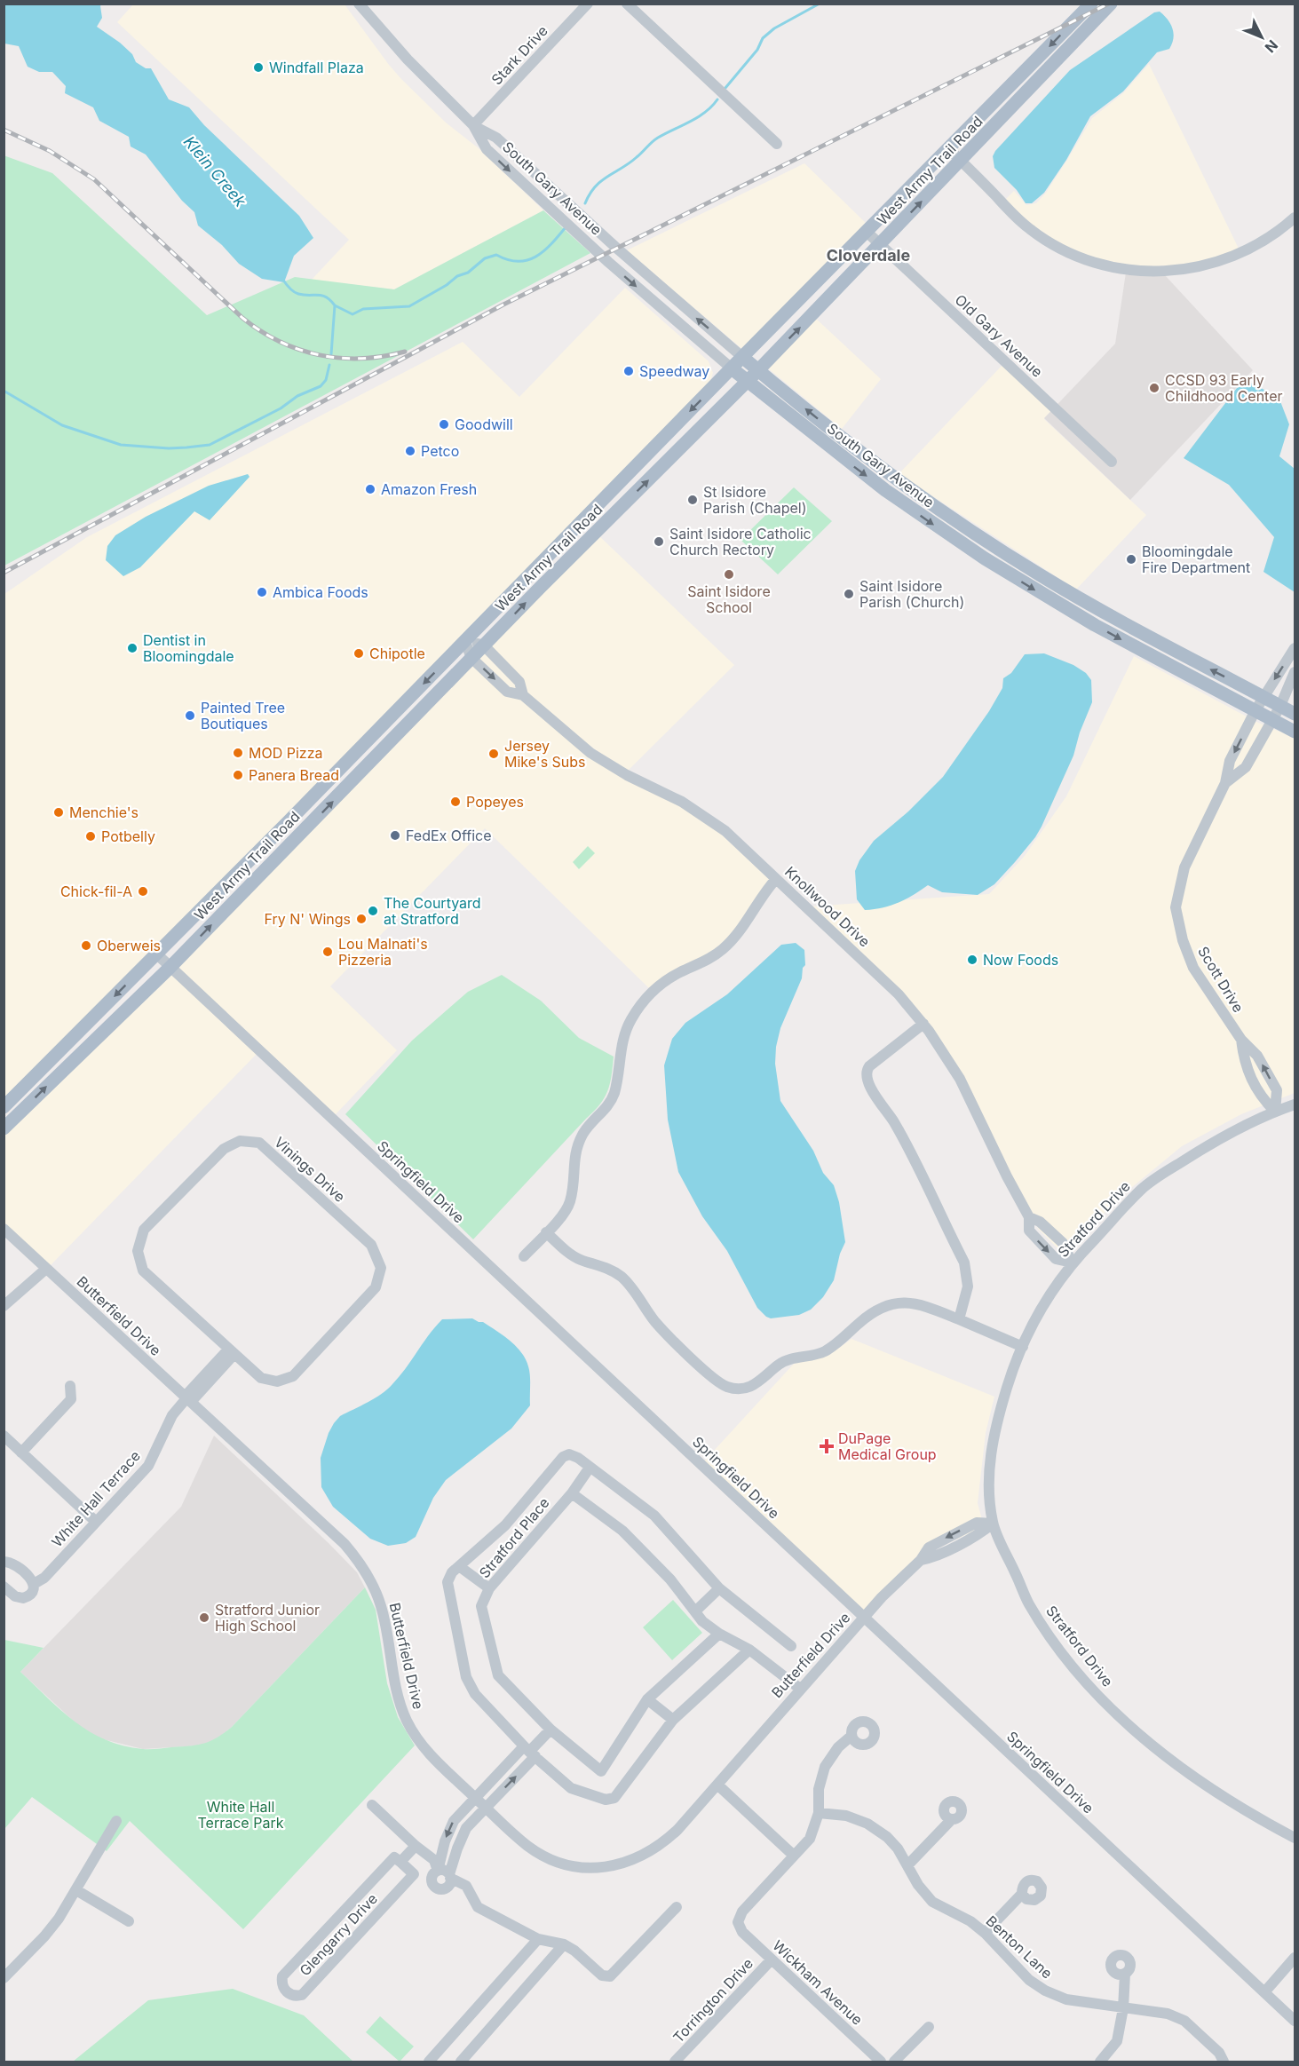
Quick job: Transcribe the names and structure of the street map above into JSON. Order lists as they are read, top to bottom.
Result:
{
  "streets": {
    "main road": ["West Army Trail Road", "South Gary Avenue"],
    "street": [
      "Stark Drive",
      "Old Gary Avenue",
      "Knollwood Drive",
      "Scott Drive",
      "Vinings Drive",
      "Springfield Drive",
      "Stratford Drive",
      "Butterfield Drive",
      "White Hall Terrace",
      "Stratford Place",
      "Glengarry Drive",
      "Benton Lane",
      "Wickham Avenue",
      "Torrington Drive"
    ]
  },
  "crossings": [
    ["Stark Drive", "South Gary Avenue"],
    ["West Army Trail Road", "South Gary Avenue"],
    ["West Army Trail Road", "Old Gary Avenue"],
    ["West Army Trail Road", "Knollwood Drive"],
    ["West Army Trail Road", "Springfield Drive"],
    ["South Gary Avenue", "Scott Drive"],
    ["Knollwood Drive", "Stratford Drive"],
    ["Scott Drive", "Stratford Drive"],
    ["Springfield Drive", "Butterfield Drive"],
    ["Stratford Drive", "Butterfield Drive"],
    ["Butterfield Drive", "White Hall Terrace"],
    ["Wickham Avenue", "Torrington Drive"]
  ],
  "districts": ["Cloverdale"],
  "water": ["Klein Creek"],
  "parks": ["White Hall Terrace Park"],
  "places": {
    "other": [
      "Windfall Plaza",
      "Speedway",
      "CCSD 93 Early Childhood Center",
      "Goodwill",
      "Petco",
      "Amazon Fresh",
      "St Isidore Parish (Chapel)",
      "Saint Isidore Catholic Church Rectory",
      "Bloomingdale Fire Department",
      "Saint Isidore School",
      "Ambica Foods",
      "Saint Isidore Parish (Church)",
      "Dentist in Bloomingdale",
      "Chipotle",
      "Painted Tree Boutiques",
      "MOD Pizza",
      "Jersey Mike's Subs",
      "Panera Bread",
      "Popeyes",
      "Menchie's",
      "FedEx Office",
      "Potbelly",
      "Chick-fil-A",
      "The Courtyard at Stratford",
      "Fry N' Wings",
      "Oberweis",
      "Lou Malnati's Pizzeria",
      "Now Foods",
      "Stratford Junior High School"
    ],
    "health": ["DuPage Medical Group"]
  },
  "north": "bottom right"
}
